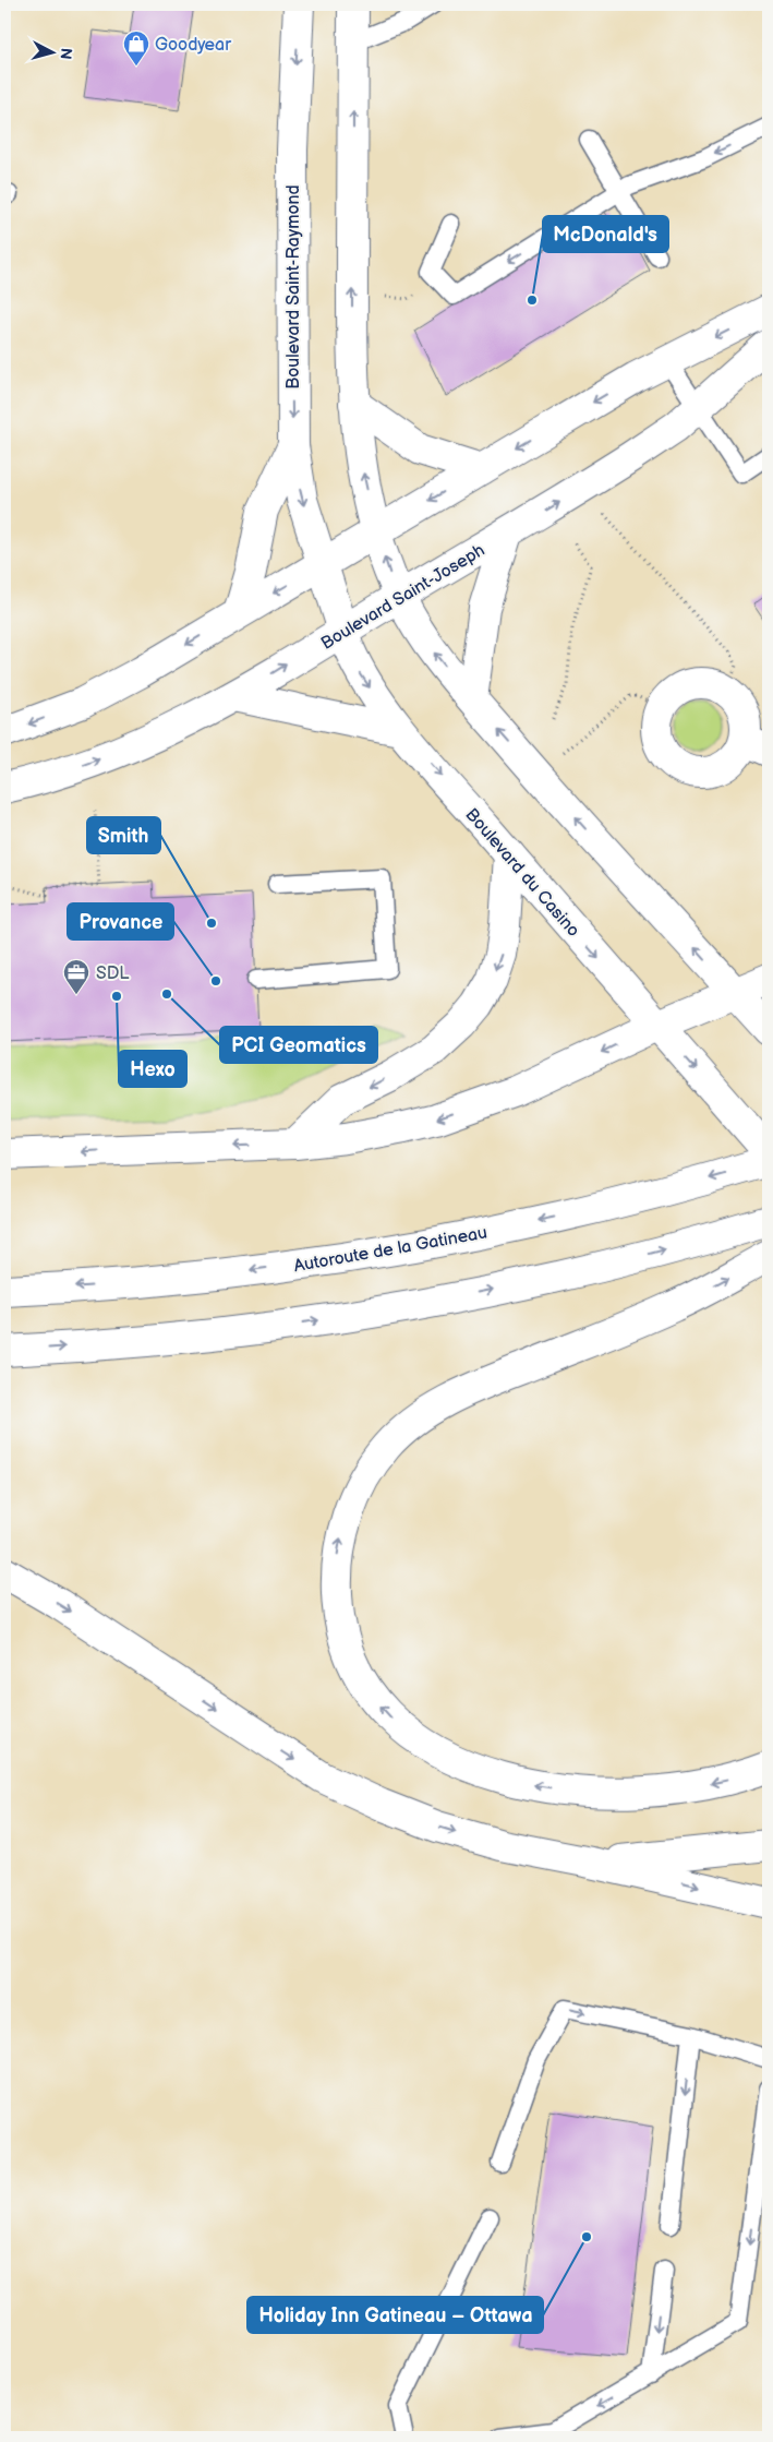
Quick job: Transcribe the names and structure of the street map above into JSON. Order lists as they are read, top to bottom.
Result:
{
  "streets": {
    "main road": [
      "Boulevard Saint-Raymond",
      "Boulevard Saint-Joseph",
      "Boulevard du Casino",
      "Autoroute de la Gatineau"
    ]
  },
  "crossings": [
    ["Boulevard Saint-Raymond", "Boulevard du Casino"],
    ["Boulevard Saint-Joseph", "Boulevard du Casino"]
  ],
  "places": {
    "shop": ["Goodyear"],
    "other": [
      "McDonald's",
      "Smith",
      "Provance",
      "PCI Geomatics",
      "Hexo",
      "Holiday Inn Gatineau – Ottawa"
    ],
    "office": ["SDL"]
  },
  "north": "right"
}
